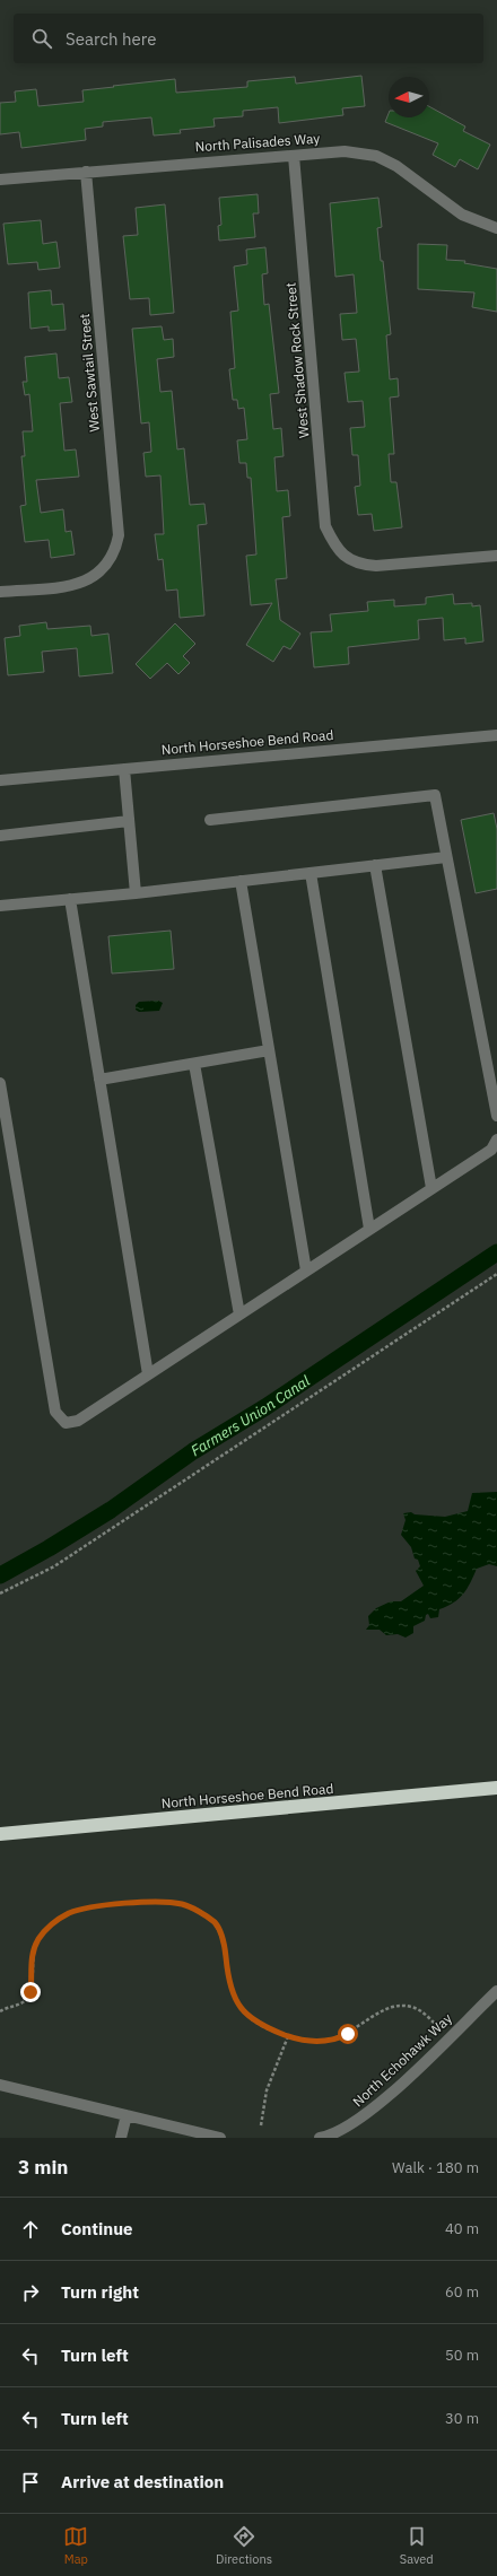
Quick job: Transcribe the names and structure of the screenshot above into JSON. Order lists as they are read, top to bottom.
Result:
{
  "streets": {
    "highway": ["North Horseshoe Bend Road"],
    "street": [
      "North Palisades Way",
      "West Shadow Rock Street",
      "West Sawtail Street",
      "North Echohawk Way"
    ]
  },
  "crossings": [
    ["North Palisades Way", "West Shadow Rock Street"],
    ["North Palisades Way", "West Sawtail Street"]
  ],
  "water": ["Farmers Union Canal"],
  "north": "left",
  "page": {
    "search": "Search here",
    "heading": ["3 min", "Walk · 180 m"],
    "list": [
      ["Continue", "40 m"],
      ["Turn right", "60 m"],
      ["Turn left", "50 m"],
      ["Turn left", "30 m"],
      "Arrive at destination"
    ],
    "nav": ["Map", "Directions", "Saved"]
  }
}
